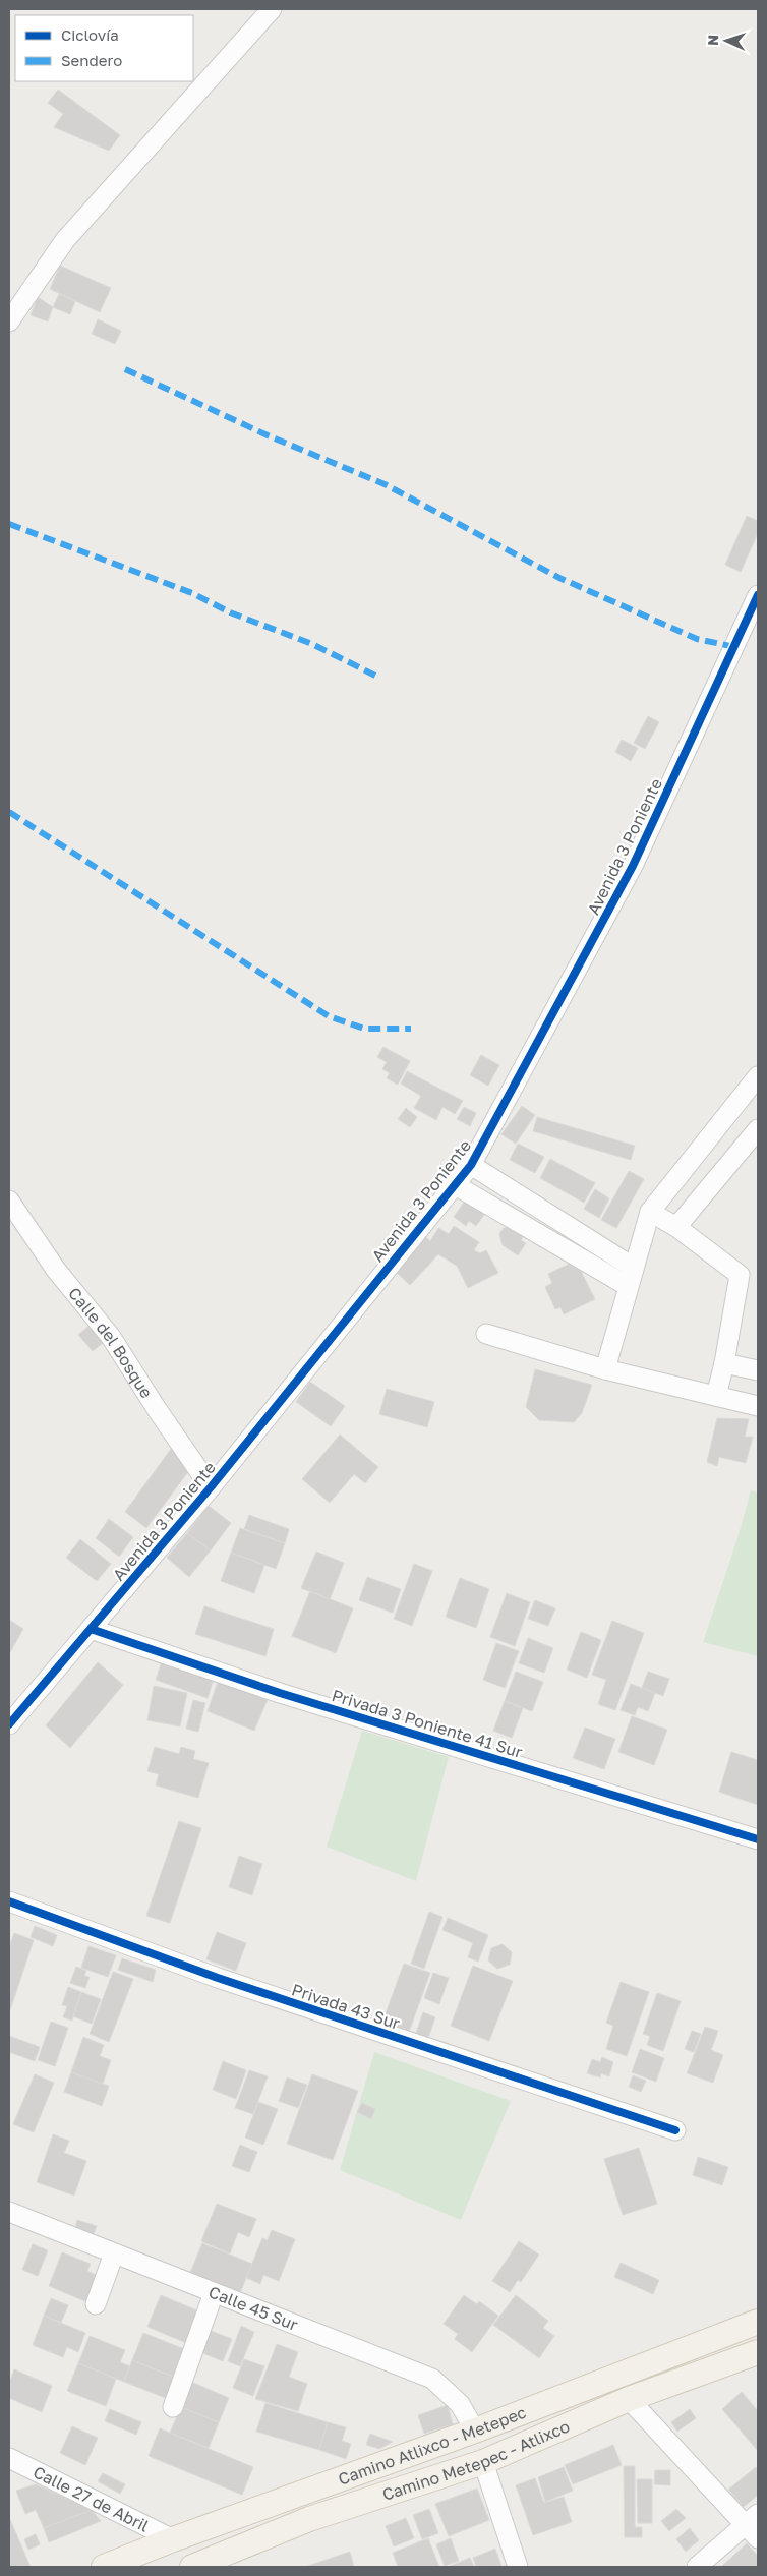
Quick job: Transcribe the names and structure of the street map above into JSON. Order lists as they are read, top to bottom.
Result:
{
  "streets": {
    "main road": ["Camino Atlixco - Metepec", "Camino Metepec - Atlixco"],
    "street": [
      "Avenida 3 Poniente",
      "Calle del Bosque",
      "Privada 3 Poniente 41 Sur",
      "Privada 43 Sur",
      "Calle 45 Sur",
      "Calle 27 de Abril"
    ]
  },
  "crossings": [
    ["Avenida 3 Poniente", "Calle del Bosque"],
    ["Avenida 3 Poniente", "Privada 3 Poniente 41 Sur"],
    ["Calle 45 Sur", "Camino Atlixco - Metepec"],
    ["Camino Atlixco - Metepec", "Calle 27 de Abril"]
  ],
  "legend": ["Ciclovía", "Sendero"],
  "north": "left"
}
